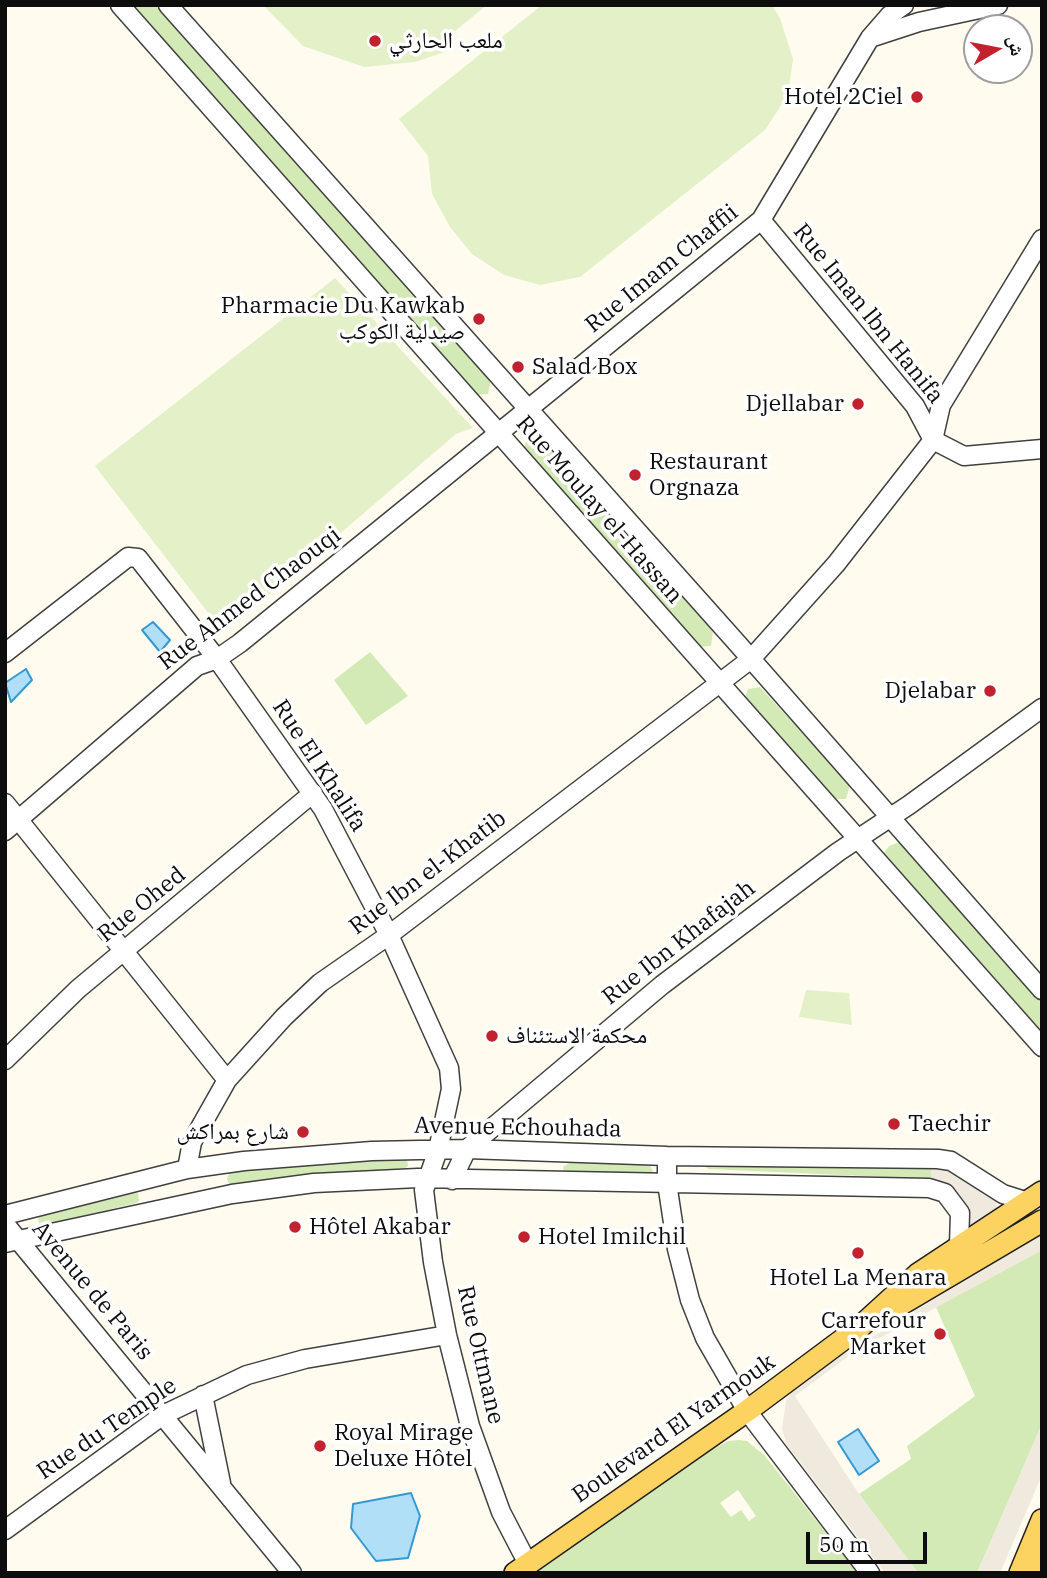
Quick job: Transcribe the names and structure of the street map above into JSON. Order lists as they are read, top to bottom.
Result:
{
  "streets": {
    "main road": ["Boulevard El Yarmouk"],
    "street": [
      "Rue Imam Chaffii",
      "Rue Iman lbn Hanifa",
      "Rue Moulay el-Hassan",
      "Rue Ahmed Chaouqi",
      "Rue El Khalifa",
      "Rue Ibn el-Khatib",
      "Rue Ohed",
      "Rue Ibn Khafajah",
      "Avenue Echouhada",
      "Avenue de Paris",
      "Rue Ottmane",
      "Rue du Temple"
    ]
  },
  "crossings": [
    ["Rue Imam Chaffii", "Rue Iman lbn Hanifa"],
    ["Rue Imam Chaffii", "Rue Moulay el-Hassan"],
    ["Rue Imam Chaffii", "Rue Ahmed Chaouqi"],
    ["Rue Iman lbn Hanifa", "Rue Ibn el-Khatib"],
    ["Rue Moulay el-Hassan", "Rue Ahmed Chaouqi"],
    ["Rue Moulay el-Hassan", "Rue Ibn el-Khatib"],
    ["Rue Moulay el-Hassan", "Rue Ibn Khafajah"],
    ["Rue Ahmed Chaouqi", "Rue El Khalifa"],
    ["Rue El Khalifa", "Rue Ibn el-Khatib"],
    ["Rue El Khalifa", "Rue Ohed"],
    ["Rue El Khalifa", "Avenue Echouhada"],
    ["Rue El Khalifa", "Rue Ottmane"],
    ["Rue Ibn el-Khatib", "Avenue Echouhada"],
    ["Rue Ibn Khafajah", "Avenue Echouhada"],
    ["Avenue Echouhada", "Rue Ottmane"],
    ["Avenue Echouhada", "Boulevard El Yarmouk"],
    ["Avenue de Paris", "Rue du Temple"],
    ["Rue Ottmane", "Rue du Temple"],
    ["Rue Ottmane", "Boulevard El Yarmouk"]
  ],
  "places": [
    "ملعب الحارثي",
    "Hotel 2Ciel",
    "Pharmacie Du Kawkab صيدلية الكوكب",
    "Salad Box",
    "Djellabar",
    "Restaurant Orgnaza",
    "Djelabar",
    "محكمة الاستئناف",
    "Taechir",
    "شارع بمراكش",
    "Hôtel Akabar",
    "Hotel Imilchil",
    "Hotel La Menara",
    "Carrefour Market",
    "Royal Mirage Deluxe Hôtel"
  ],
  "scale_bar": "50 m",
  "north": "right"
}
